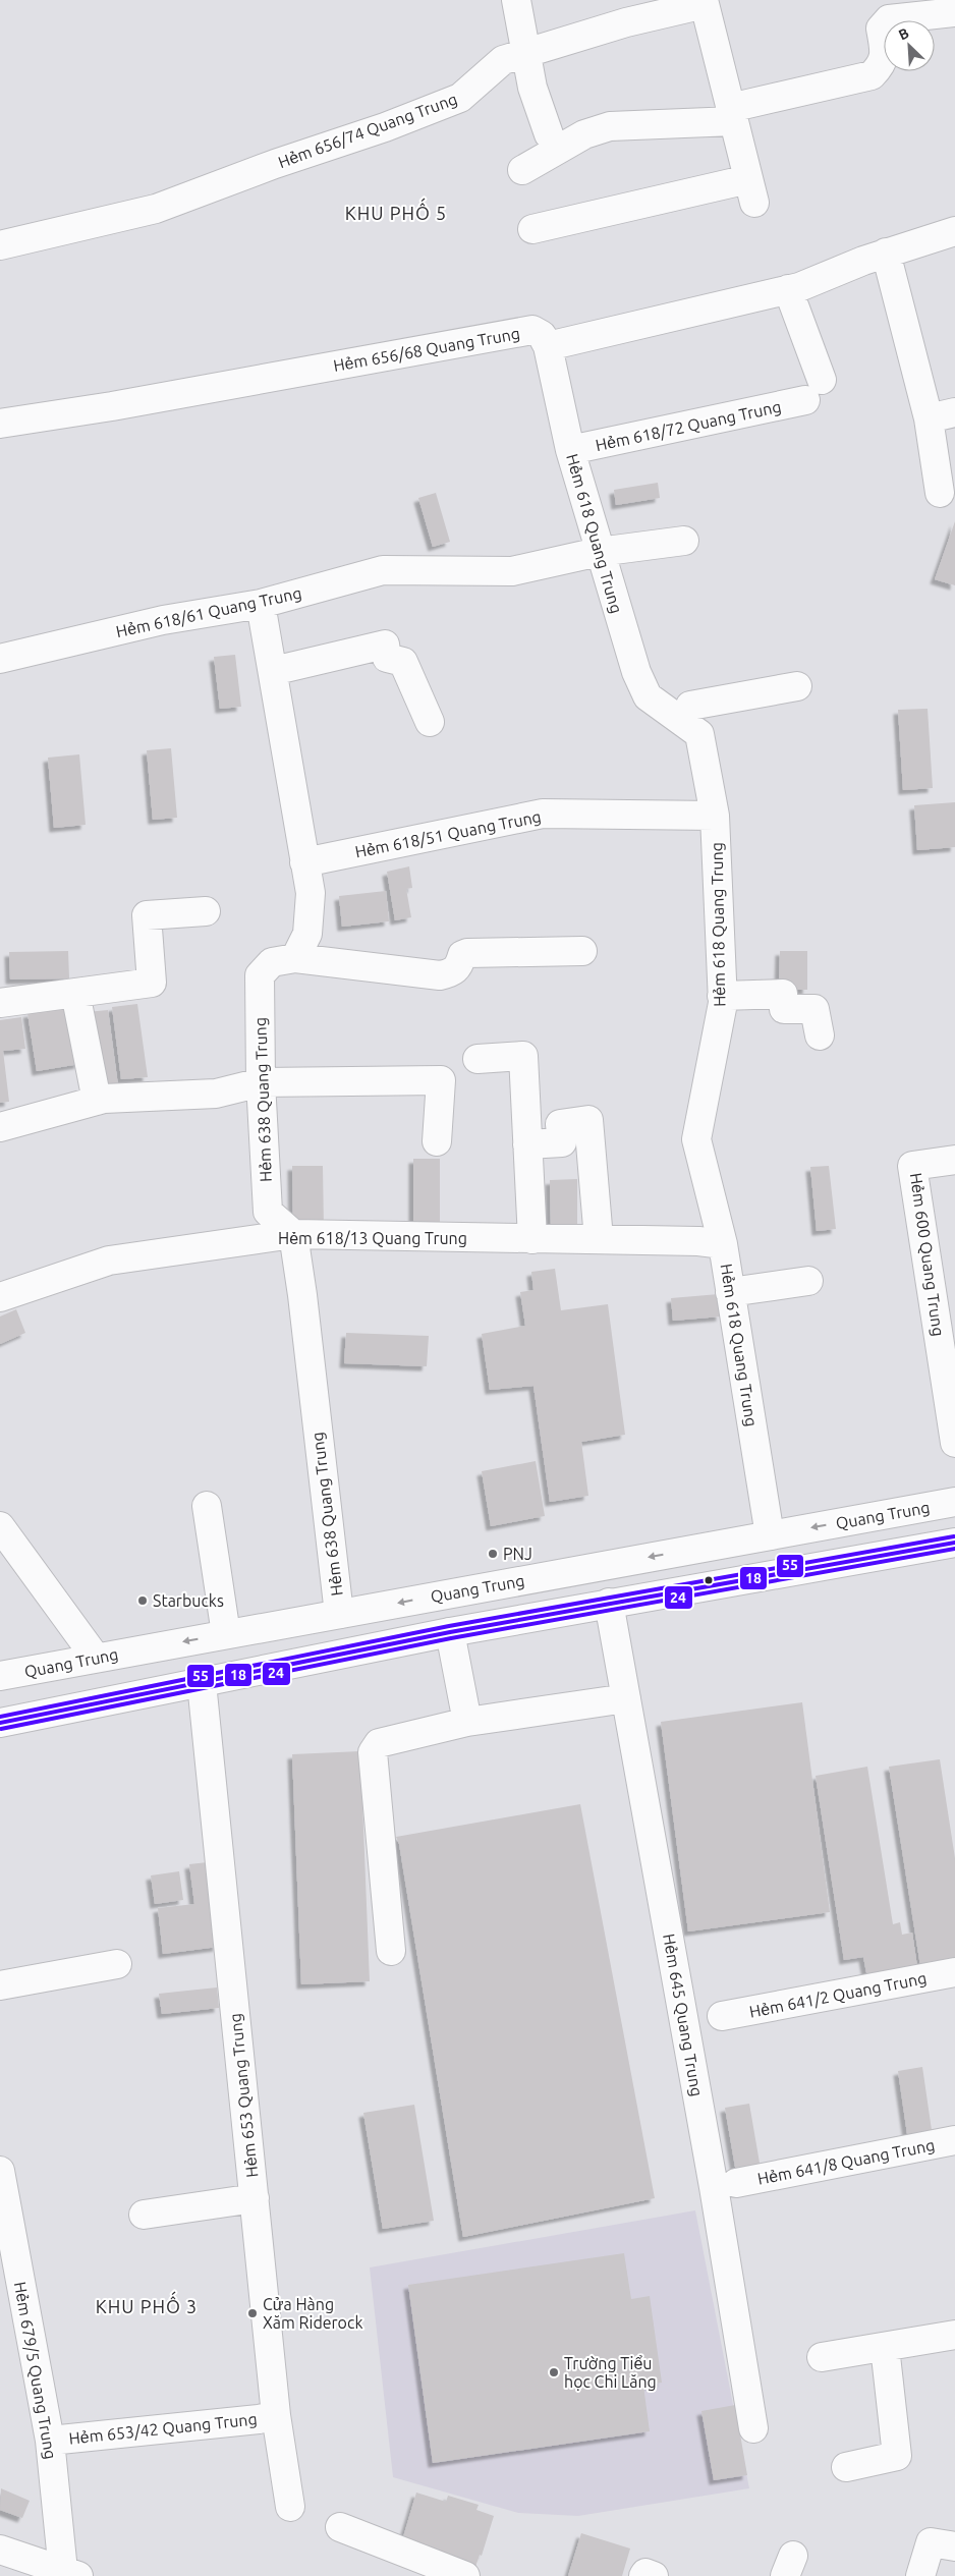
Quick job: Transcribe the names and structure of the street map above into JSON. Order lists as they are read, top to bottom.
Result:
{
  "streets": {
    "street": [
      "Hẻm 656/74 Quang Trung",
      "Hẻm 656/68 Quang Trung",
      "Hẻm 618/72 Quang Trung",
      "Hẻm 618 Quang Trung",
      "Hẻm 618/61 Quang Trung",
      "Hẻm 618/51 Quang Trung",
      "Hẻm 638 Quang Trung",
      "Hẻm 618/13 Quang Trung",
      "Hẻm 600 Quang Trung",
      "Quang Trung",
      "Hẻm 641/2 Quang Trung",
      "Hẻm 645 Quang Trung",
      "Hẻm 653 Quang Trung",
      "Hẻm 641/8 Quang Trung",
      "Hẻm 679/5 Quang Trung",
      "Hẻm 653/42 Quang Trung"
    ]
  },
  "crossings": [
    ["Hẻm 656/68 Quang Trung", "Hẻm 618 Quang Trung"],
    ["Hẻm 618/72 Quang Trung", "Hẻm 618 Quang Trung"],
    ["Hẻm 618 Quang Trung", "Hẻm 618/61 Quang Trung"],
    ["Hẻm 618 Quang Trung", "Hẻm 618/51 Quang Trung"],
    ["Hẻm 618 Quang Trung", "Hẻm 618/13 Quang Trung"],
    ["Hẻm 618 Quang Trung", "Quang Trung"],
    ["Hẻm 638 Quang Trung", "Hẻm 618/13 Quang Trung"],
    ["Hẻm 638 Quang Trung", "Quang Trung"],
    ["Hẻm 653 Quang Trung", "Hẻm 653/42 Quang Trung"],
    ["Hẻm 679/5 Quang Trung", "Hẻm 653/42 Quang Trung"]
  ],
  "districts": ["KHU PHỐ 5", "KHU PHỐ 3"],
  "places": [
    "PNJ",
    "Starbucks",
    "Cửa Hàng Xăm Riderock",
    "Trường Tiểu học Chi Lăng"
  ],
  "lines": ["transit line 55", "transit line 18", "transit line 24"],
  "north": "top left"
}
